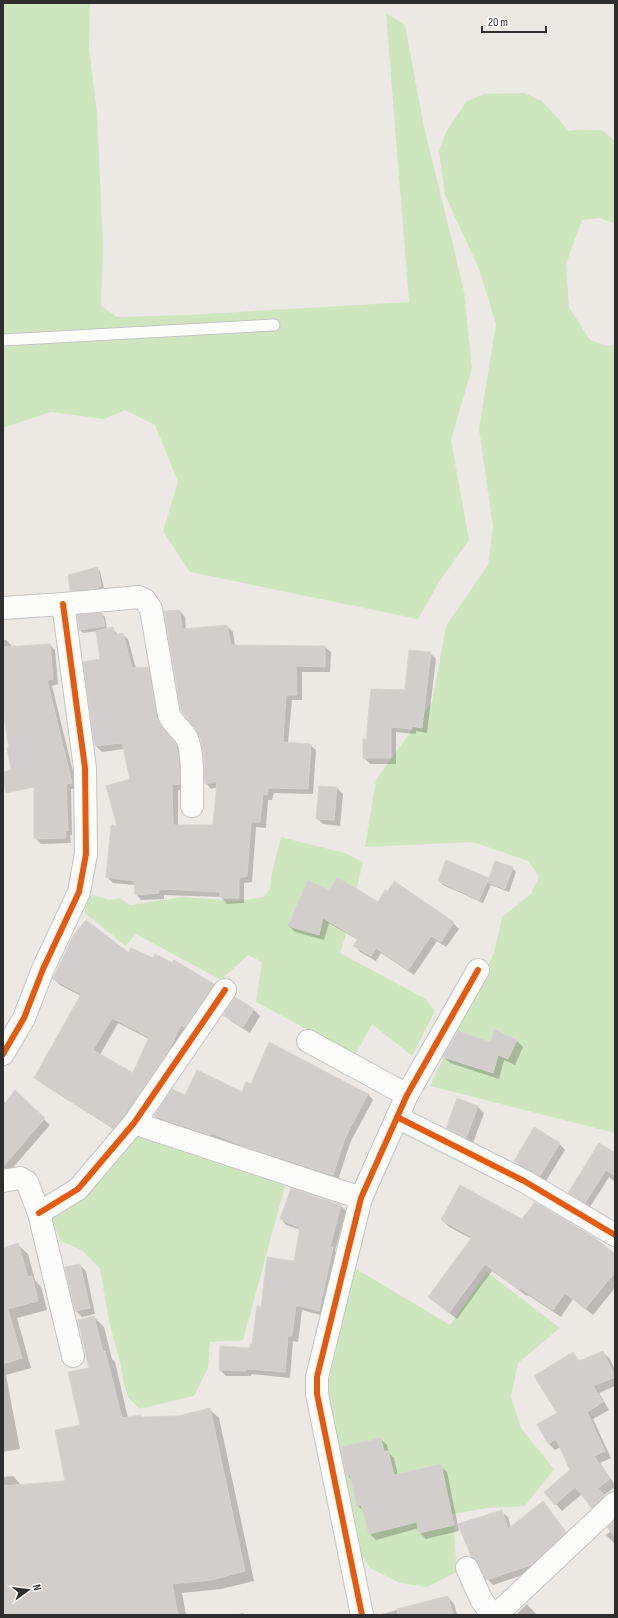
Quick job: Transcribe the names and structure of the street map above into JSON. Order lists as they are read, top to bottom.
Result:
{
  "scale_bar": "20 m",
  "north": "right"
}
